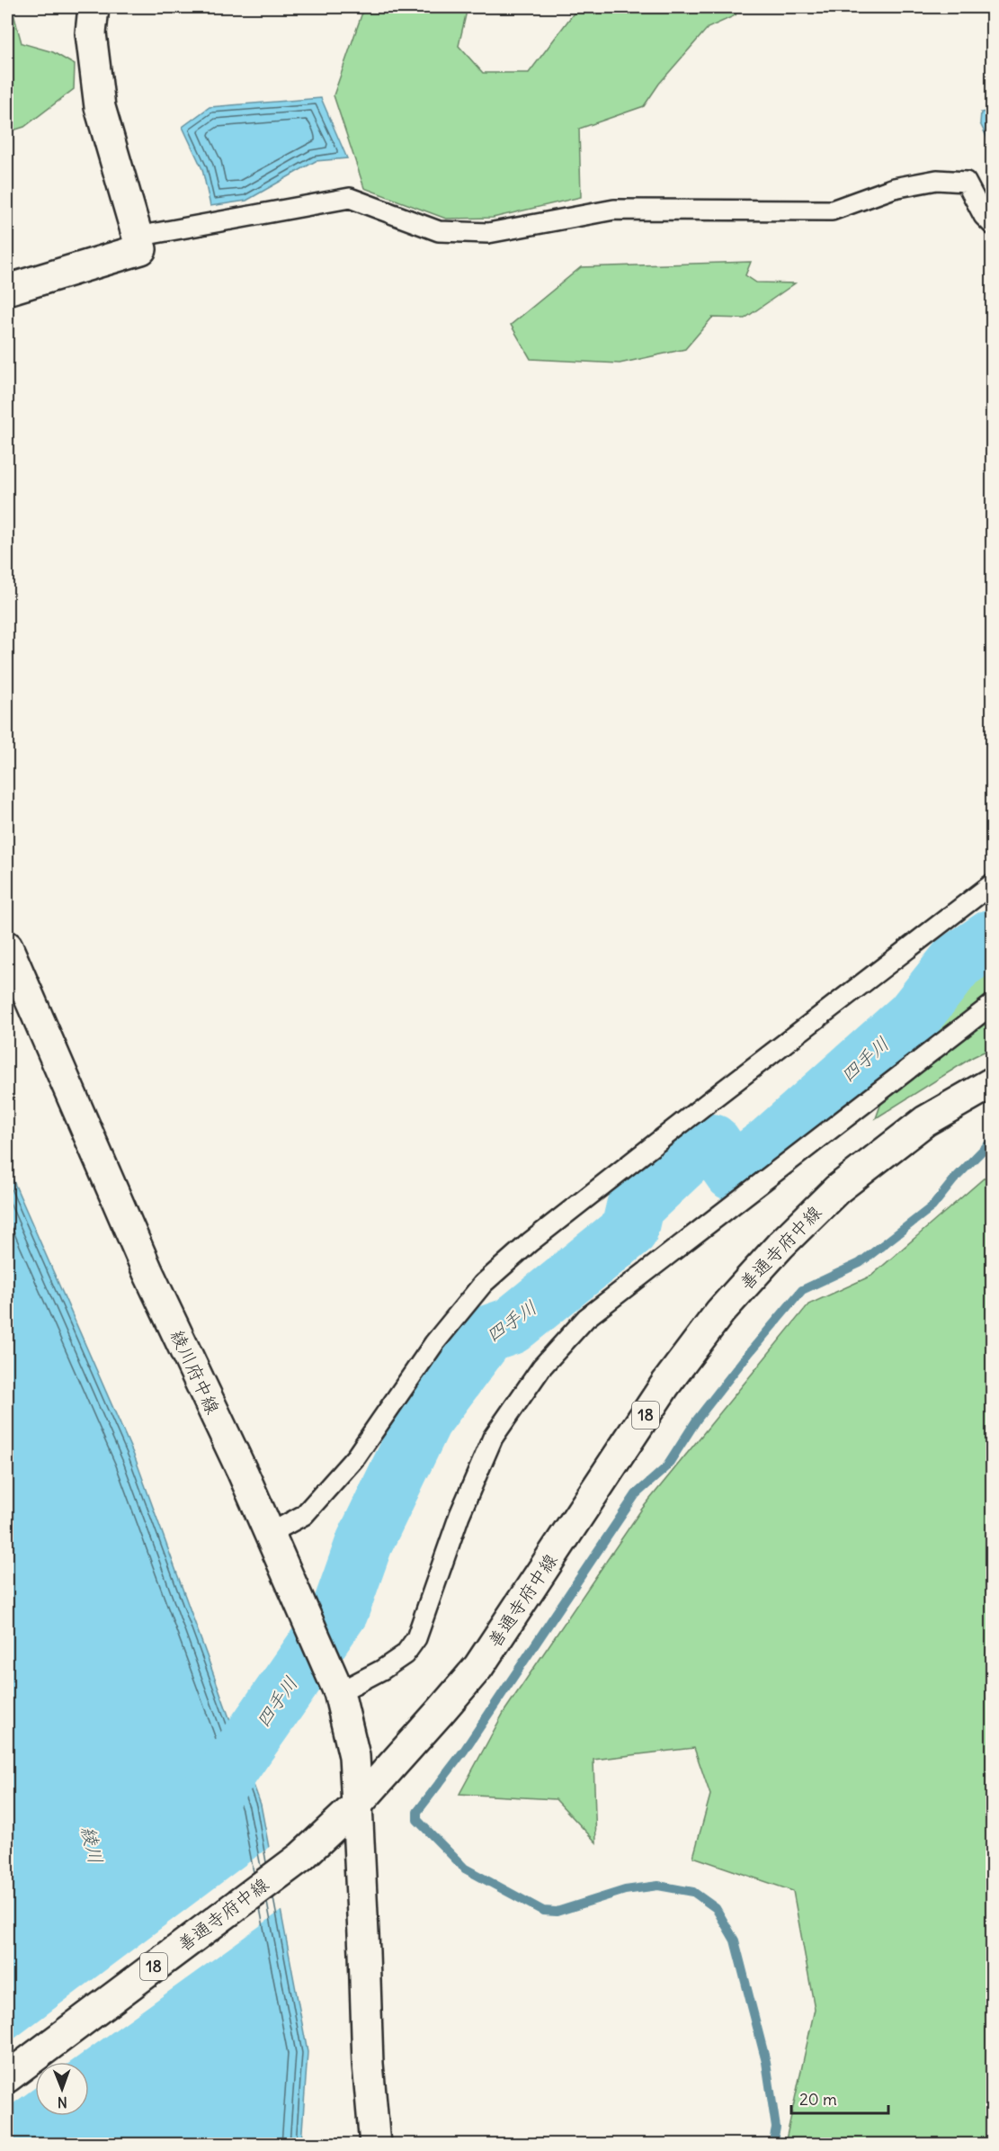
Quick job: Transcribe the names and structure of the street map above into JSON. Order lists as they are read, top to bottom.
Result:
{
  "streets": {
    "main road": ["善通寺府中線", "綾川府中線", "18"]
  },
  "crossings": [
    ["善通寺府中線", "綾川府中線"]
  ],
  "water": ["四手川", "綾川"],
  "scale_bar": "20 m",
  "north": "bottom"
}
